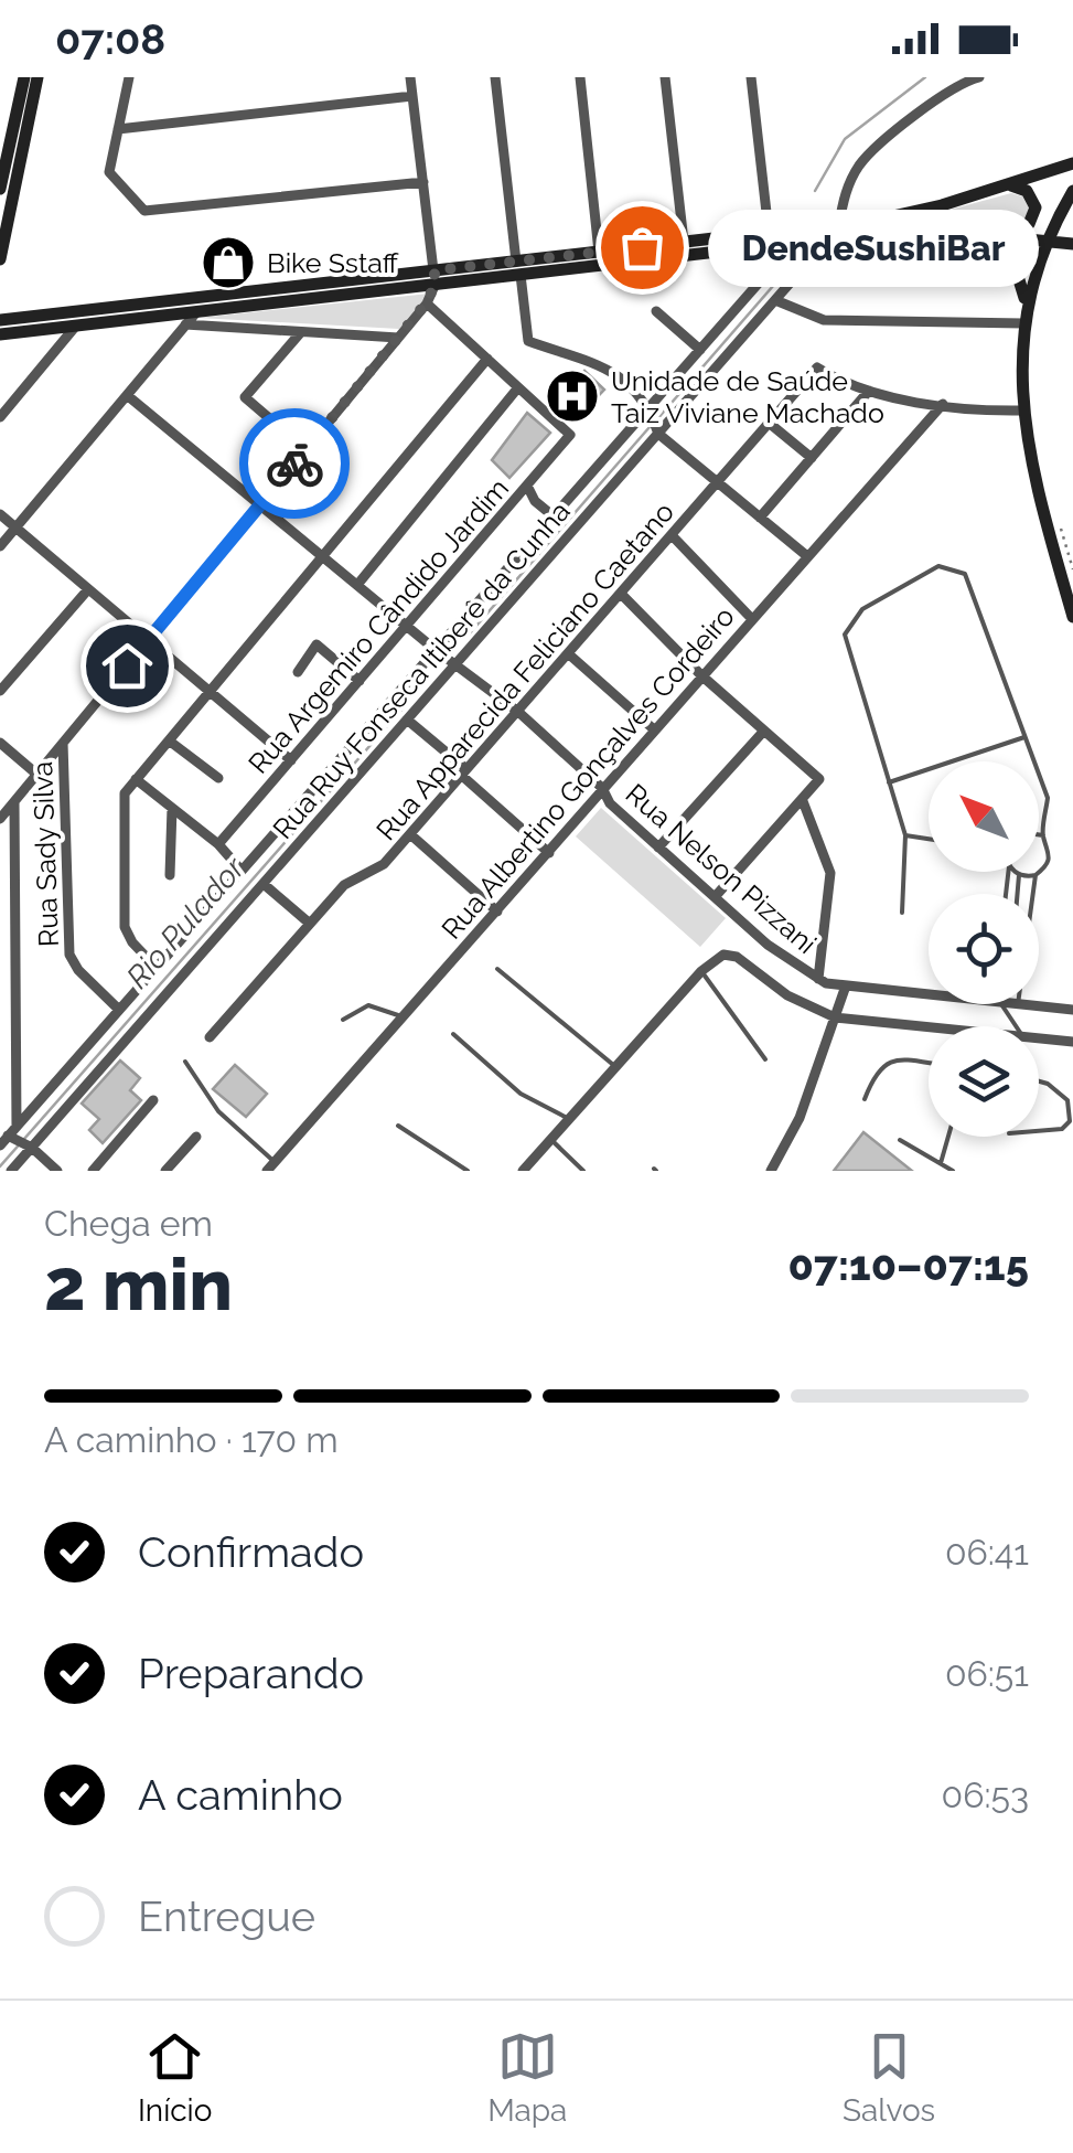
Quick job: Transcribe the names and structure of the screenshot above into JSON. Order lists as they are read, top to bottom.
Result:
{
  "streets": {
    "street": [
      "Rua Argemiro Cândido Jardim",
      "Rua Ruy Fonseca Itiberê da Cunha",
      "Rua Apparecida Feliciano Caetano",
      "Rua Albertino Gonçalves Cordeiro",
      "Rua Sady Silva",
      "Rua Nelson Pizzani"
    ]
  },
  "crossings": [
    ["Rua Argemiro Cândido Jardim", "Rua Nelson Pizzani"],
    ["Rua Ruy Fonseca Itiberê da Cunha", "Rua Sady Silva"],
    ["Rua Ruy Fonseca Itiberê da Cunha", "Rua Nelson Pizzani"],
    ["Rua Apparecida Feliciano Caetano", "Rua Nelson Pizzani"],
    ["Rua Albertino Gonçalves Cordeiro", "Rua Nelson Pizzani"]
  ],
  "water": ["Rio Pulador"],
  "places": {
    "other": ["DendeSushiBar"],
    "shop": ["Bike Sstaff"],
    "hospital": ["Unidade de Saúde Taiz Viviane Machado"]
  },
  "north": "top left",
  "page": {
    "status": "07:08",
    "bubble": "DendeSushiBar",
    "heading": ["2 min", "Chega em", "07:10–07:15"],
    "bar": "A caminho · 170 m",
    "list": [
      ["Confirmado", "06:41"],
      ["Preparando", "06:51"],
      ["A caminho", "06:53"],
      "Entregue"
    ],
    "tabs": ["Início", "Mapa", "Salvos"]
  }
}
